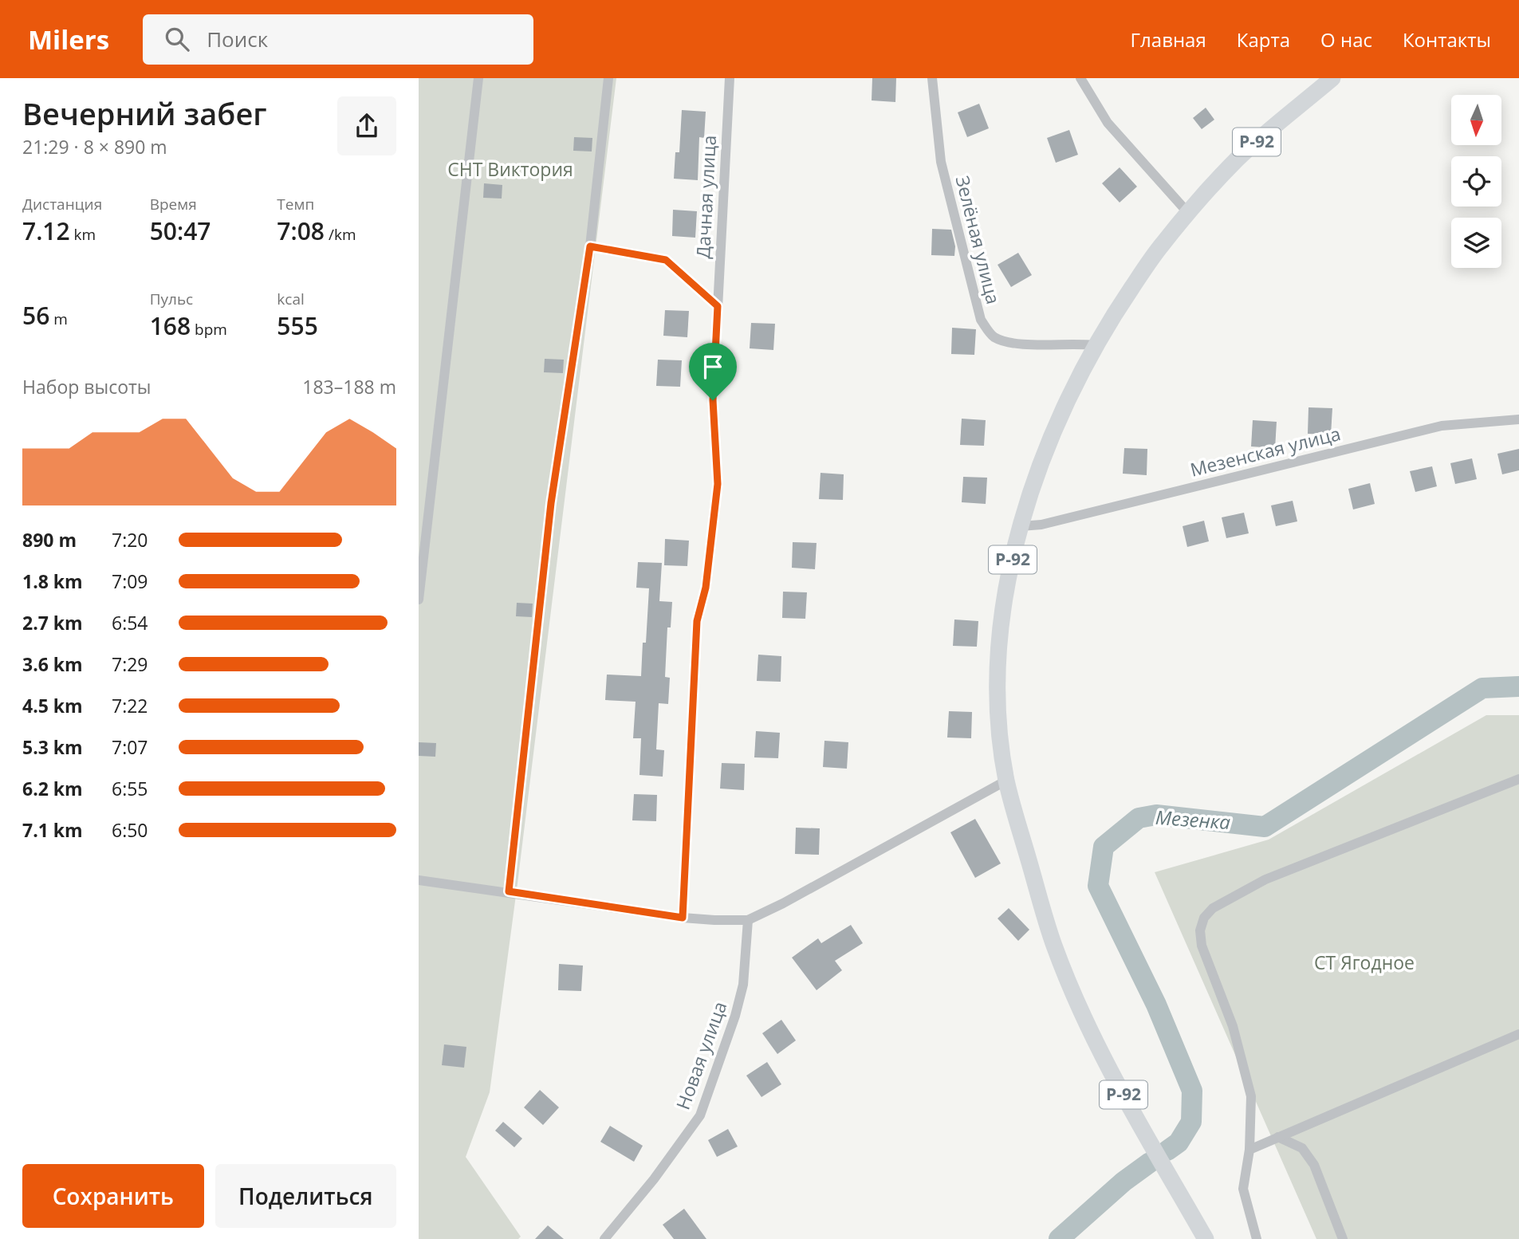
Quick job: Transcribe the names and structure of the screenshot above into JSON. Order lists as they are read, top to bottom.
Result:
{
  "streets": {
    "main road": ["Р-92"],
    "street": [
      "Дачная улица",
      "Зелёная улица",
      "Мезенская улица",
      "Новая улица"
    ]
  },
  "crossings": [
    ["Р-92", "Зелёная улица"],
    ["Р-92", "Мезенская улица"]
  ],
  "water": ["Мезенка"],
  "parks": ["СНТ Виктория", "СТ Ягодное"],
  "north": "bottom",
  "page": {
    "header": "Milers",
    "search": "Поиск",
    "nav": [
      "Главная",
      "Карта",
      "О нас",
      "Контакты"
    ],
    "heading": ["Вечерний забег", "21:29 · 8 × 890 m"],
    "stats": [
      ["Дистанция", "7.12 km"],
      ["Время", "50:47"],
      ["Темп", "7:08 /km"],
      ["56 m"],
      ["Пульс", "168 bpm"],
      ["kcal", "555"]
    ],
    "chart": ["Набор высоты", "183–188 m"],
    "list": [
      {
        "name": "890 m",
        "note": "7:20"
      },
      {
        "name": "1.8 km",
        "note": "7:09"
      },
      {
        "name": "2.7 km",
        "note": "6:54"
      },
      {
        "name": "3.6 km",
        "note": "7:29"
      },
      {
        "name": "4.5 km",
        "note": "7:22"
      },
      {
        "name": "5.3 km",
        "note": "7:07"
      },
      {
        "name": "6.2 km",
        "note": "6:55"
      },
      {
        "name": "7.1 km",
        "note": "6:50"
      }
    ],
    "buttons": ["Сохранить", "Поделиться"]
  }
}
